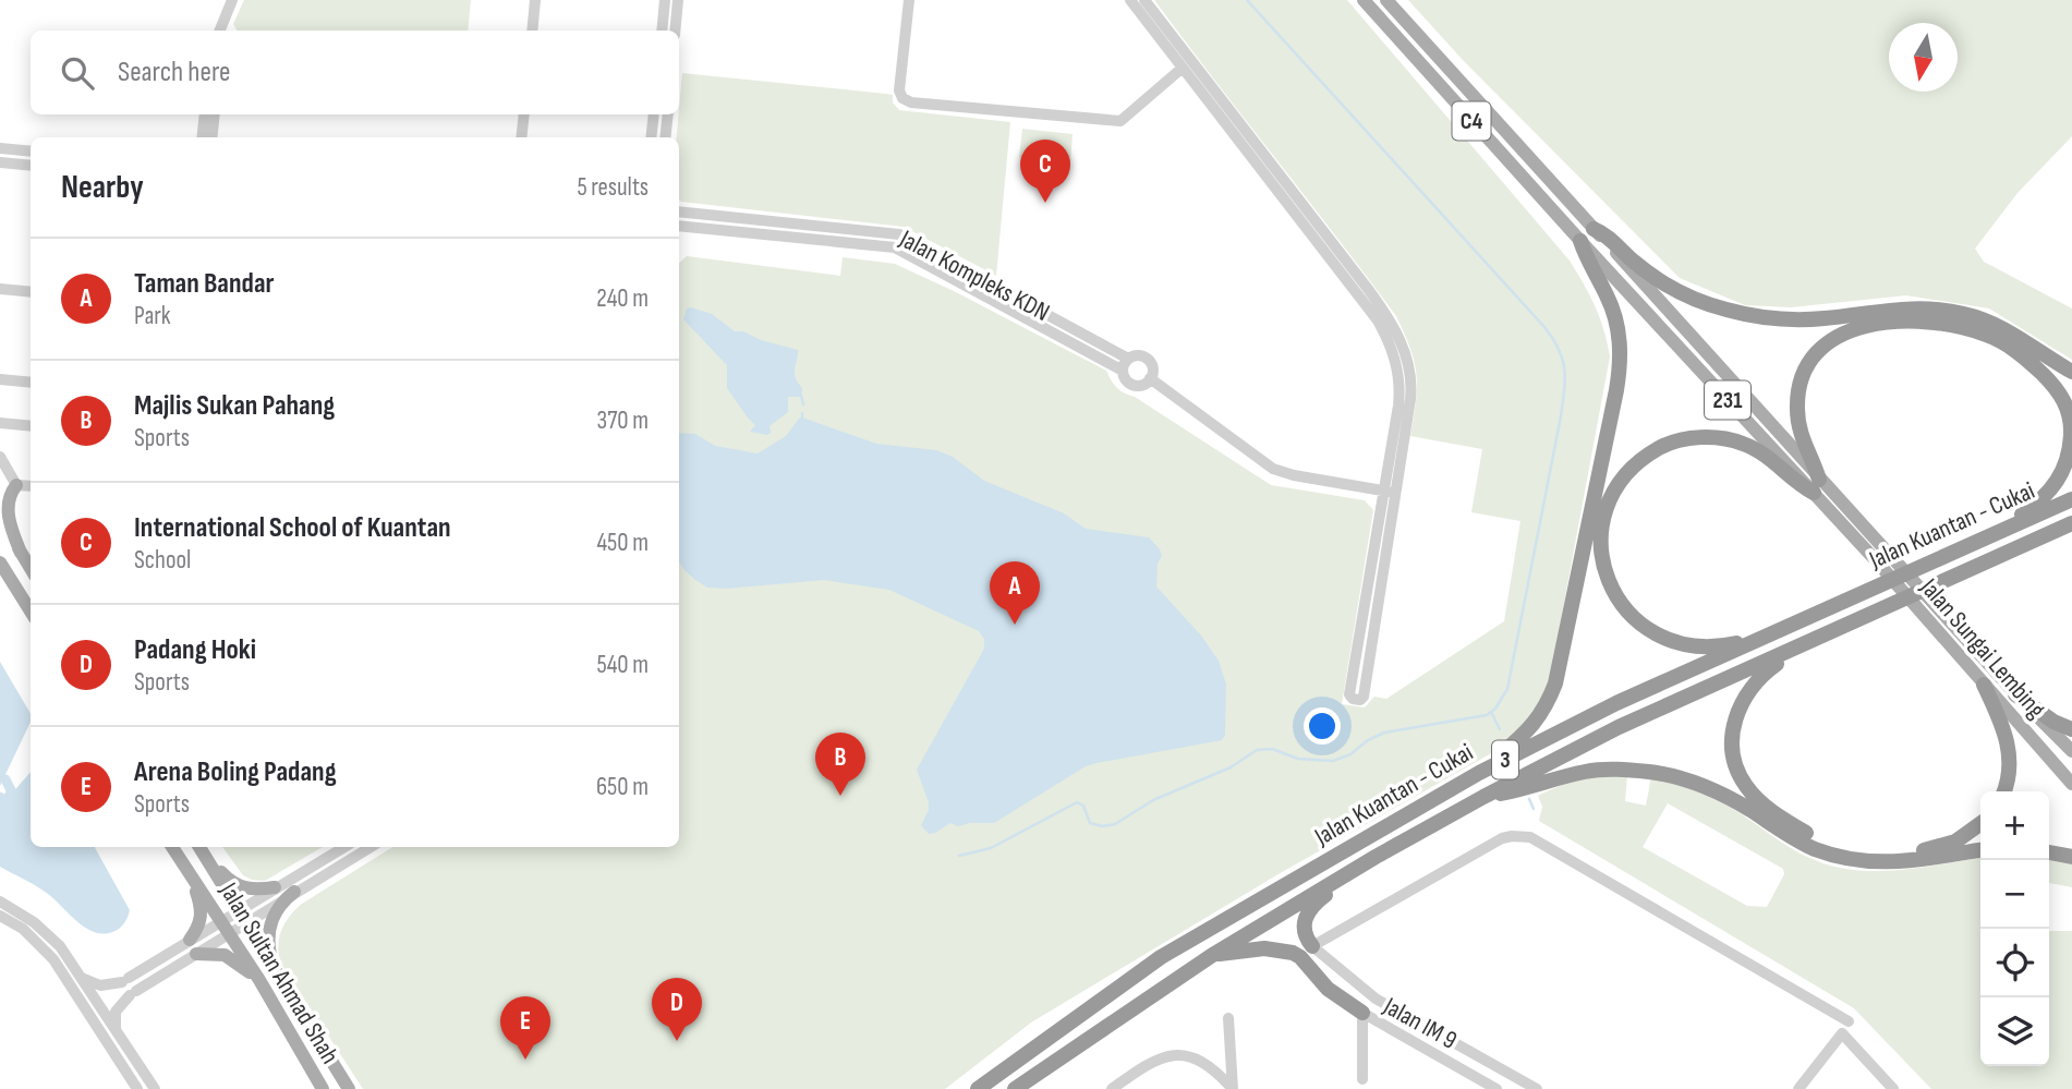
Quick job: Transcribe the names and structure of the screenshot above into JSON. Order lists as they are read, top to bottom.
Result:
{
  "streets": {
    "highway": ["Jalan Kuantan - Cukai", "3"],
    "main road": [
      "C4",
      "231",
      "Jalan Sungai Lembing",
      "Jalan Sultan Ahmad Shah"
    ],
    "street": ["Jalan Kompleks KDN", "Jalan IM 9"]
  },
  "crossings": [
    ["C4", "Jalan Sungai Lembing"]
  ],
  "north": "bottom",
  "page": {
    "search": "Search here",
    "heading": ["Nearby", "5 results"],
    "pins": [
      "C",
      "A",
      "B",
      "D",
      "E"
    ],
    "list": [
      {
        "mark": "A",
        "name": "Taman Bandar",
        "note": "Park",
        "value": "240 m"
      },
      {
        "mark": "B",
        "name": "Majlis Sukan Pahang",
        "note": "Sports",
        "value": "370 m"
      },
      {
        "mark": "C",
        "name": "International School of Kuantan",
        "note": "School",
        "value": "450 m"
      },
      {
        "mark": "D",
        "name": "Padang Hoki",
        "note": "Sports",
        "value": "540 m"
      },
      {
        "mark": "E",
        "name": "Arena Boling Padang",
        "note": "Sports",
        "value": "650 m"
      }
    ],
    "map_buttons": ["+", "−"]
  }
}
